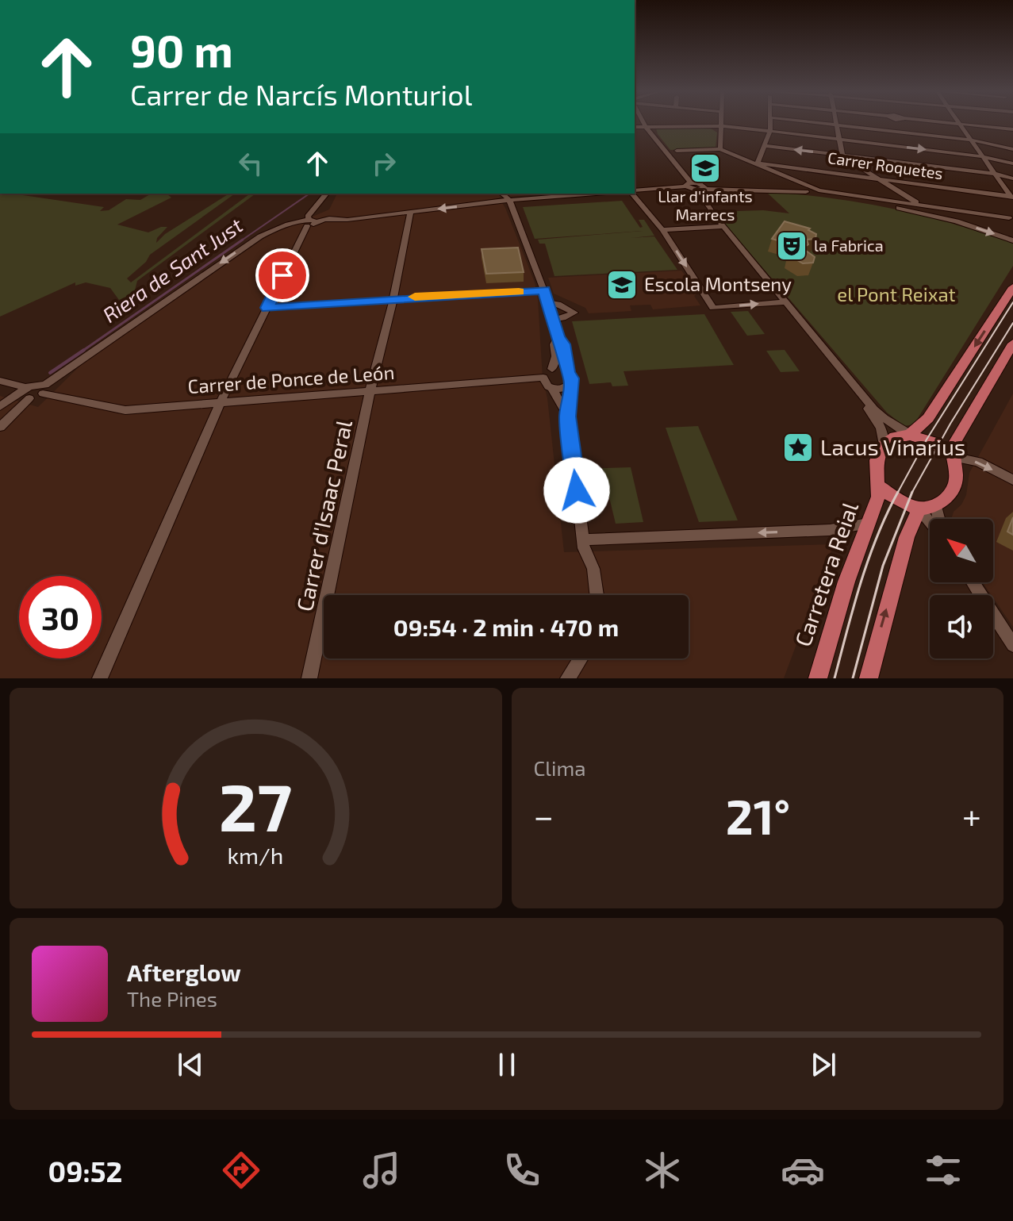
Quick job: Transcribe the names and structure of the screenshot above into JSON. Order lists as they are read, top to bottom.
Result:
{
  "streets": {
    "main road": ["Carretera Reial"],
    "street": ["Carrer Roquetes", "Carrer de Ponce de León", "Carrer d'Isaac Peral"]
  },
  "crossings": [
    ["Carrer de Ponce de León", "Carrer d'Isaac Peral"]
  ],
  "water": ["Riera de Sant Just"],
  "parks": ["el Pont Reixat"],
  "places": {
    "school or university": ["Llar d'infants Marrecs", "Escola Montseny"],
    "theatre": ["la Fabrica"],
    "place": ["Lacus Vinarius"]
  },
  "north": "top left",
  "page": {
    "turn": ["90 m", "Carrer de Narcís Monturiol"],
    "limit": "30",
    "trip": "09:54 · 2 min · 470 m",
    "tile": "Clima",
    "heat": ["−", "21°", "+"],
    "song": ["Afterglow", "The Pines"],
    "tabs": "09:52",
    "gauge": ["27", "km/h"]
  }
}
